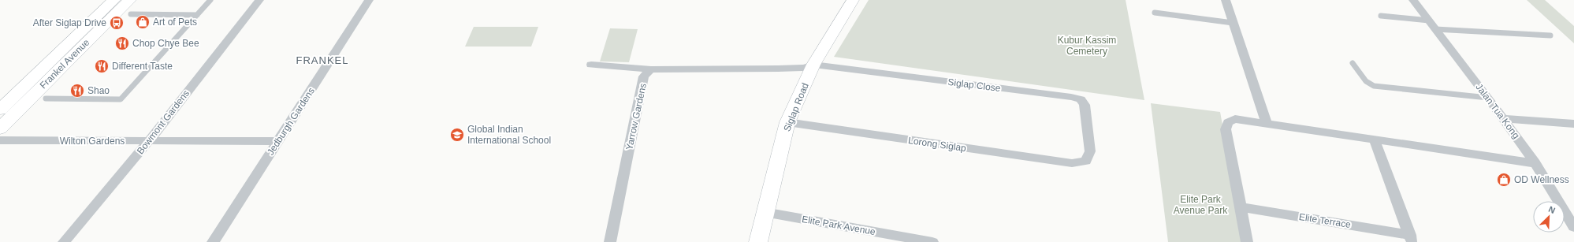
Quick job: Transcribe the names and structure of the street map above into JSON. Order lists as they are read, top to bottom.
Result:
{
  "streets": {
    "street": [
      "Frankel Avenue",
      "Siglap Close",
      "Siglap Road",
      "Jalan Tua Kong",
      "Yarrow Gardens",
      "Jedburgh Gardens",
      "Bowmont Gardens",
      "Wilton Gardens",
      "Lorong Siglap",
      "Elite Terrace",
      "Elite Park Avenue"
    ]
  },
  "crossings": [
    ["Siglap Close", "Siglap Road"],
    ["Siglap Close", "Lorong Siglap"],
    ["Siglap Road", "Lorong Siglap"],
    ["Siglap Road", "Elite Park Avenue"],
    ["Jedburgh Gardens", "Wilton Gardens"],
    ["Bowmont Gardens", "Wilton Gardens"]
  ],
  "districts": ["FRANKEL"],
  "parks": ["Kubur Kassim Cemetery", "Elite Park Avenue Park"],
  "places": {
    "shop": ["Art of Pets", "OD Wellness"],
    "bus stop": ["After Siglap Drive"],
    "restaurant": ["Chop Chye Bee", "Different Taste", "Shao"],
    "school or university": ["Global Indian International School"]
  },
  "north": "top right"
}
